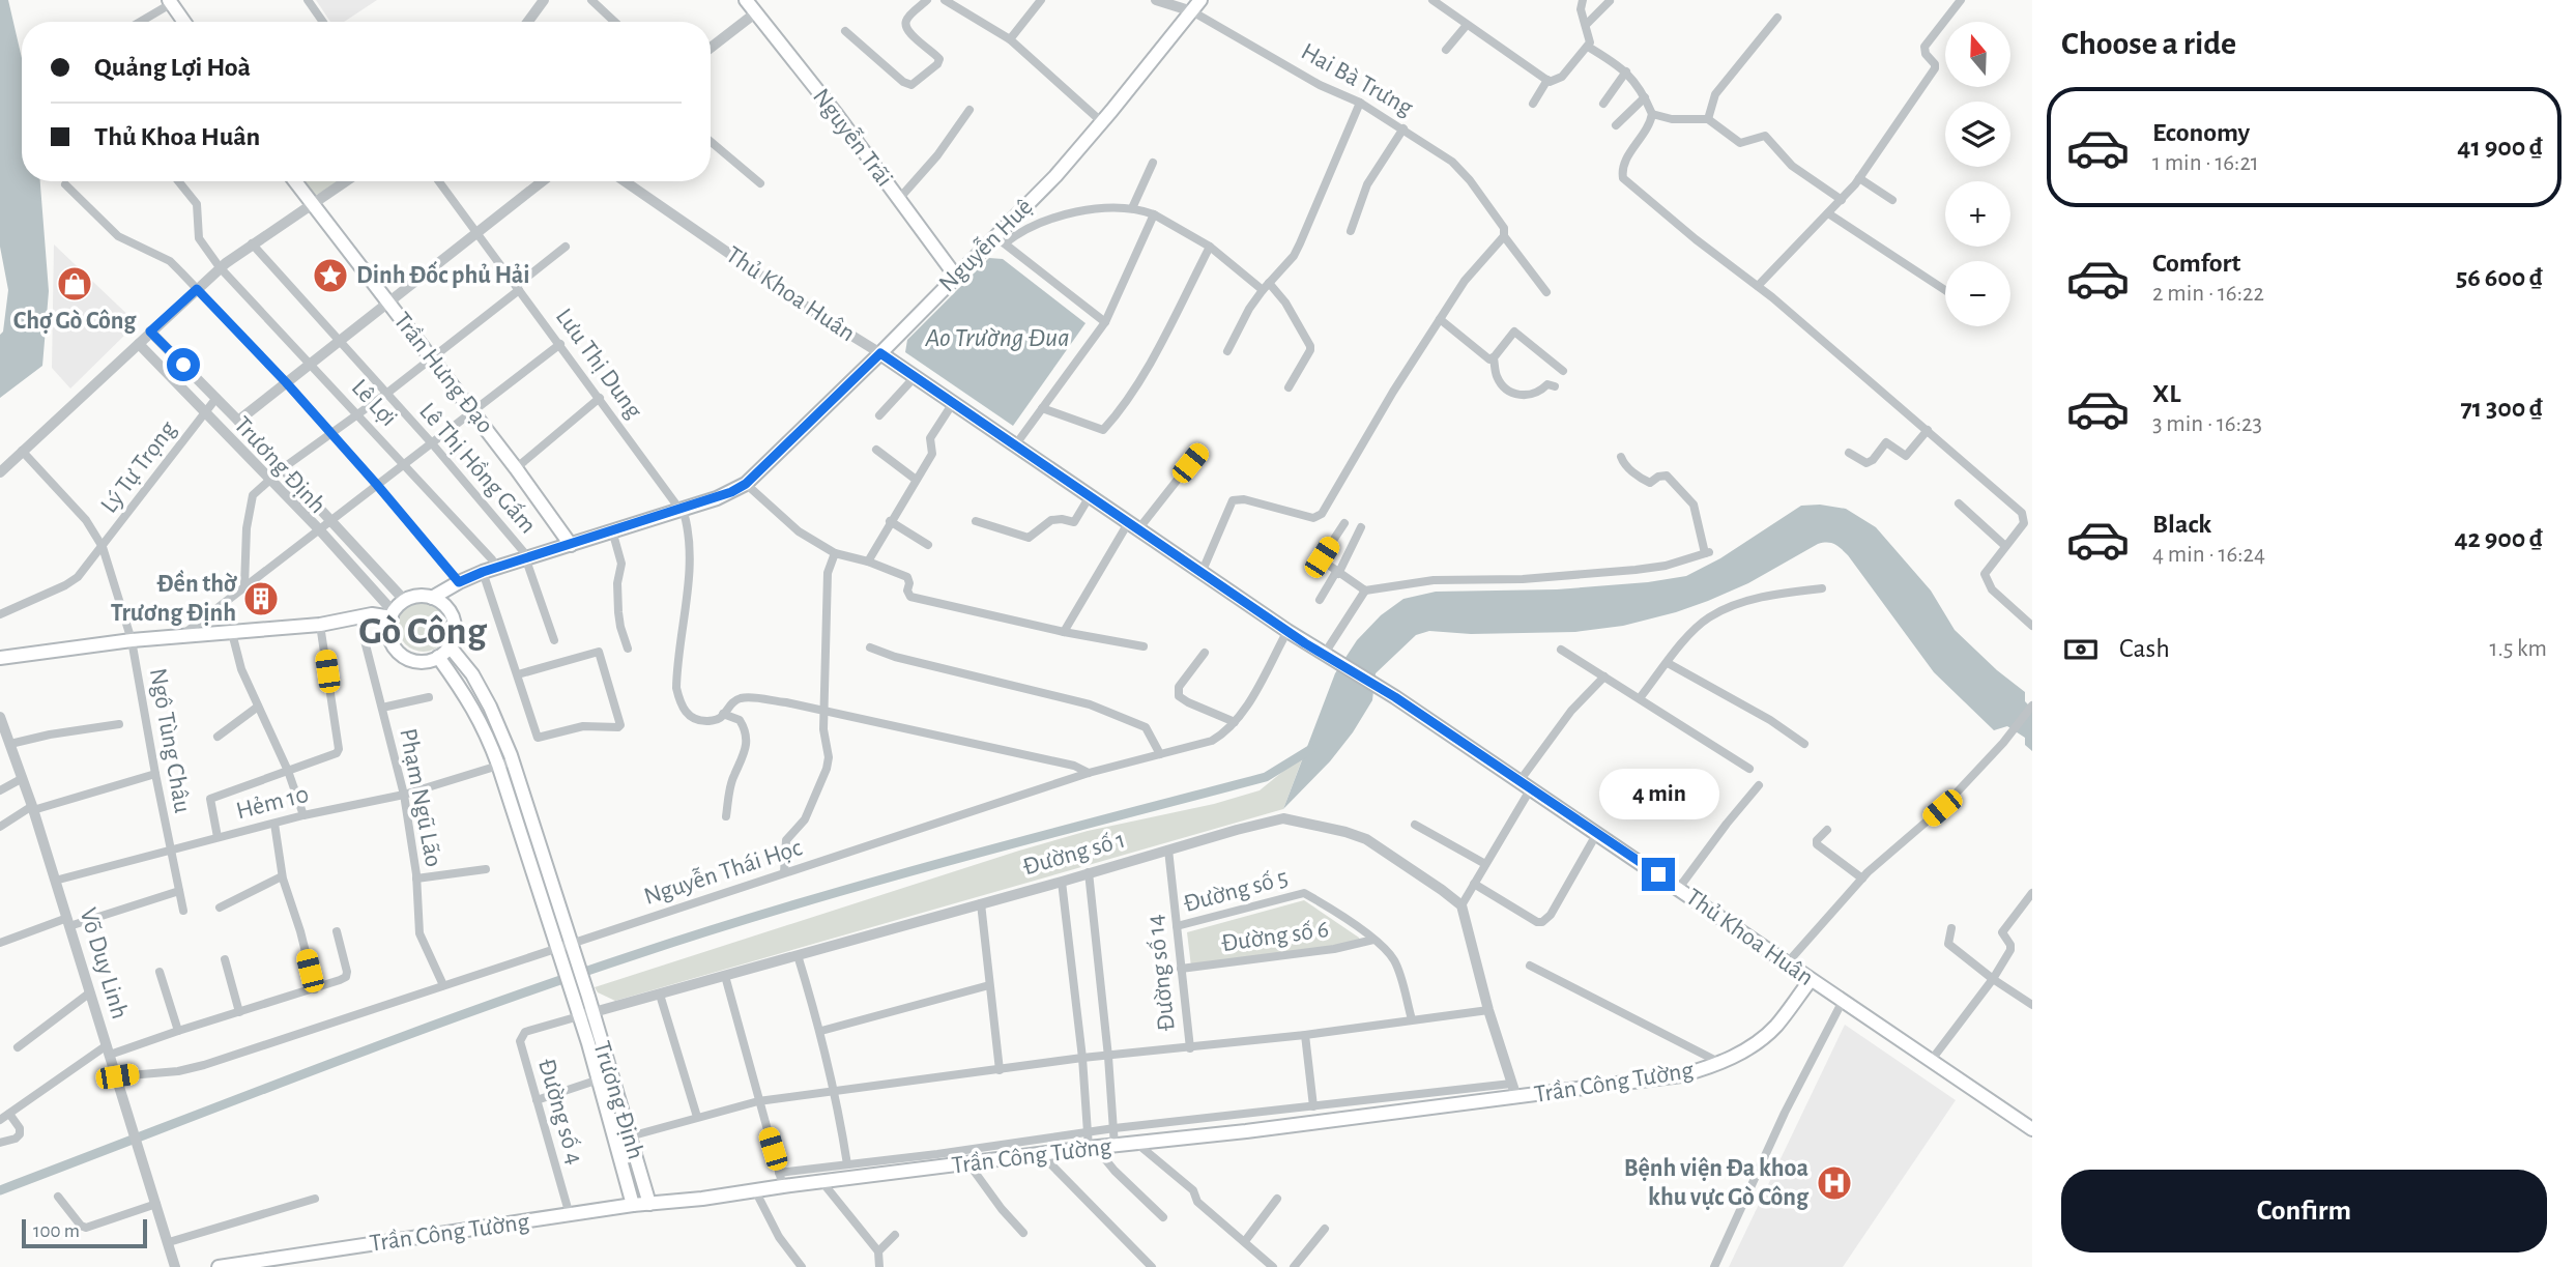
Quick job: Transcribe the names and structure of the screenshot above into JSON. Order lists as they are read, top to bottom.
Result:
{
  "streets": {
    "main road": [
      "Nguyễn Trãi",
      "Nguyễn Huệ",
      "Thủ Khoa Huân",
      "Trần Hưng Đạo",
      "Trương Định",
      "Trần Công Tường"
    ],
    "street": [
      "Hai Bà Trưng",
      "Lưu Thị Dung",
      "Lê Lợi",
      "Lý Tự Trọng",
      "Lê Thị Hồng Gấm",
      "Ngô Tùng Châu",
      "Phạm Ngũ Lão",
      "Hẻm 10",
      "Đường số 1",
      "Nguyễn Thái Học",
      "Đường số 5",
      "Đường số 6",
      "Võ Duy Linh",
      "Đường số 14",
      "Đường số 4"
    ]
  },
  "crossings": [
    ["Hai Bà Trưng", "Nguyễn Huệ"],
    ["Nguyễn Trãi", "Nguyễn Huệ"],
    ["Nguyễn Huệ", "Thủ Khoa Huân"],
    ["Nguyễn Huệ", "Lưu Thị Dung"],
    ["Nguyễn Huệ", "Trần Hưng Đạo"],
    ["Nguyễn Huệ", "Lê Lợi"],
    ["Nguyễn Huệ", "Trương Định"],
    ["Nguyễn Huệ", "Lê Thị Hồng Gấm"],
    ["Thủ Khoa Huân", "Nguyễn Thái Học"],
    ["Thủ Khoa Huân", "Trần Công Tường"],
    ["Trương Định", "Lý Tự Trọng"],
    ["Trương Định", "Đường số 1"],
    ["Trương Định", "Trần Công Tường"],
    ["Trương Định", "Đường số 4"],
    ["Lý Tự Trọng", "Ngô Tùng Châu"],
    ["Ngô Tùng Châu", "Hẻm 10"],
    ["Phạm Ngũ Lão", "Hẻm 10"],
    ["Phạm Ngũ Lão", "Nguyễn Thái Học"],
    ["Hẻm 10", "Võ Duy Linh"],
    ["Đường số 1", "Đường số 14"],
    ["Đường số 1", "Đường số 4"],
    ["Nguyễn Thái Học", "Võ Duy Linh"],
    ["Đường số 5", "Đường số 6"],
    ["Đường số 5", "Đường số 14"],
    ["Đường số 6", "Đường số 14"],
    ["Trần Công Tường", "Đường số 4"]
  ],
  "districts": ["Gò Công"],
  "water": ["Ao Trường Đua"],
  "places": {
    "place": ["Dinh Đốc phủ Hải"],
    "shop": ["Chợ Gò Công"],
    "building": ["Đền thờ Trương Định"],
    "hospital": ["Bệnh viện Đa khoa khu vực Gò Công"]
  },
  "scale_bar": "100 m",
  "north": "top",
  "page": {
    "heading": "Choose a ride",
    "map_buttons": ["+", "−"],
    "banner": ["Quảng Lợi Hoà", "Thủ Khoa Huân"],
    "list": [
      {
        "name": "Economy",
        "note": "1 min · 16:21",
        "value": "41 900 ₫"
      },
      {
        "name": "Comfort",
        "note": "2 min · 16:22",
        "value": "56 600 ₫"
      },
      {
        "name": "XL",
        "note": "3 min · 16:23",
        "value": "71 300 ₫"
      },
      {
        "name": "Black",
        "note": "4 min · 16:24",
        "value": "42 900 ₫"
      }
    ],
    "pay": ["Cash", "1.5 km"],
    "bubble": "4 min",
    "buttons": "Confirm",
    "scale": "100 m"
  }
}
